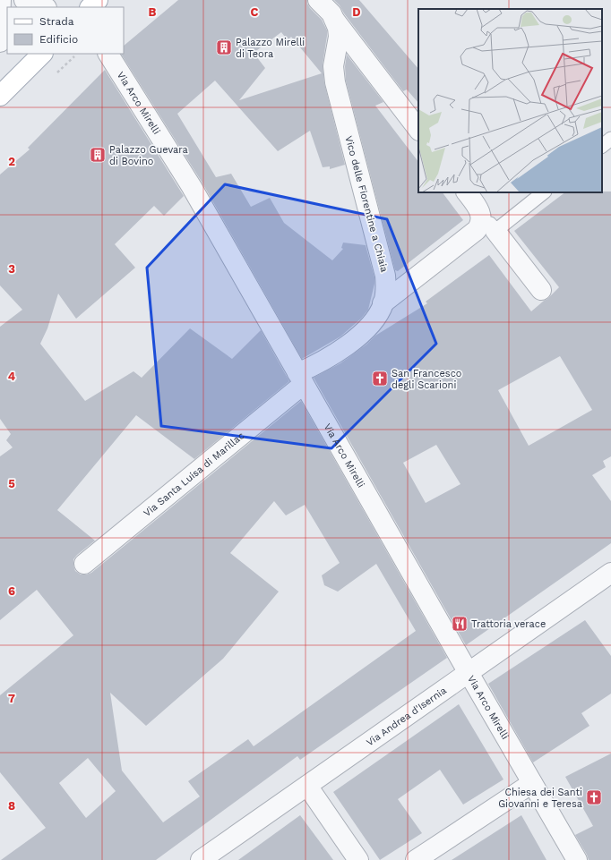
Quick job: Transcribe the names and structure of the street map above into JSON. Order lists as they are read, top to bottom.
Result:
{
  "streets": {
    "street": [
      "Via Arco Mirelli",
      "Vico delle Fiorentine a Chiaia",
      "Via Santa Luisa di Marillac",
      "Via Andrea d'Isernia"
    ]
  },
  "crossings": [
    ["Via Arco Mirelli", "Vico delle Fiorentine a Chiaia"],
    ["Via Arco Mirelli", "Via Santa Luisa di Marillac"],
    ["Via Arco Mirelli", "Via Andrea d'Isernia"],
    ["Vico delle Fiorentine a Chiaia", "Via Santa Luisa di Marillac"]
  ],
  "places": {
    "building": ["Palazzo Mirelli di Teora", "Palazzo Guevara di Bovino"],
    "church": ["San Francesco degli Scarioni", "Chiesa dei Santi Giovanni e Teresa"],
    "restaurant": ["Trattoria verace"]
  },
  "legend": ["Strada", "Edificio"],
  "grid": {
    "columns": ["B", "C", "D"],
    "rows": [
      "2",
      "3",
      "4",
      "5",
      "6",
      "7",
      "8"
    ]
  }
}
